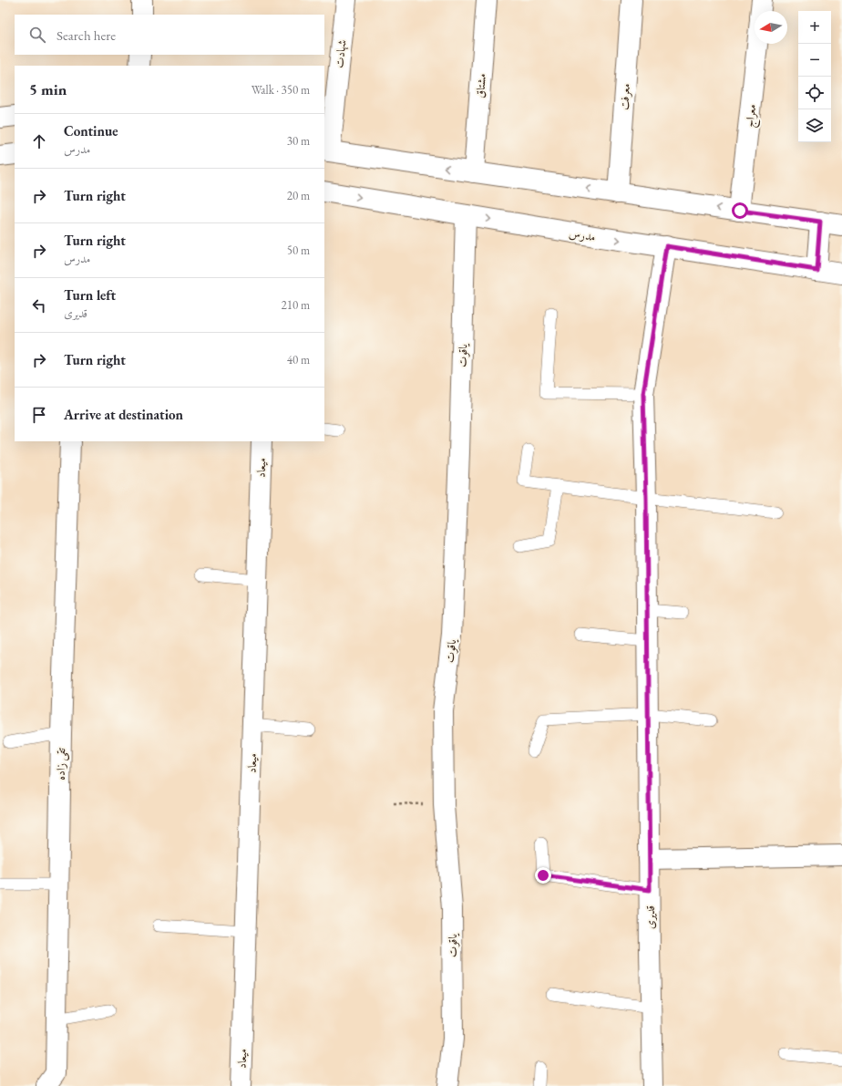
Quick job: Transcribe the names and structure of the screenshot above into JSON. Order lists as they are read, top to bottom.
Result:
{
  "streets": {
    "street": [
      "شهادت",
      "مشتاق",
      "معرفت",
      "معراج",
      "مدرس",
      "یاقوت",
      "میعاد",
      "تقی زاده",
      "قدیری"
    ]
  },
  "crossings": [
    ["مدرس", "یاقوت"],
    ["مدرس", "قدیری"]
  ],
  "north": "left",
  "page": {
    "map_buttons": ["+", "−"],
    "search": "Search here",
    "heading": ["5 min", "Walk · 350 m"],
    "list": [
      ["Continue", "مدرس", "30 m"],
      ["Turn right", "20 m"],
      ["Turn right", "مدرس", "50 m"],
      ["Turn left", "قدیری", "210 m"],
      ["Turn right", "40 m"],
      "Arrive at destination"
    ]
  }
}
